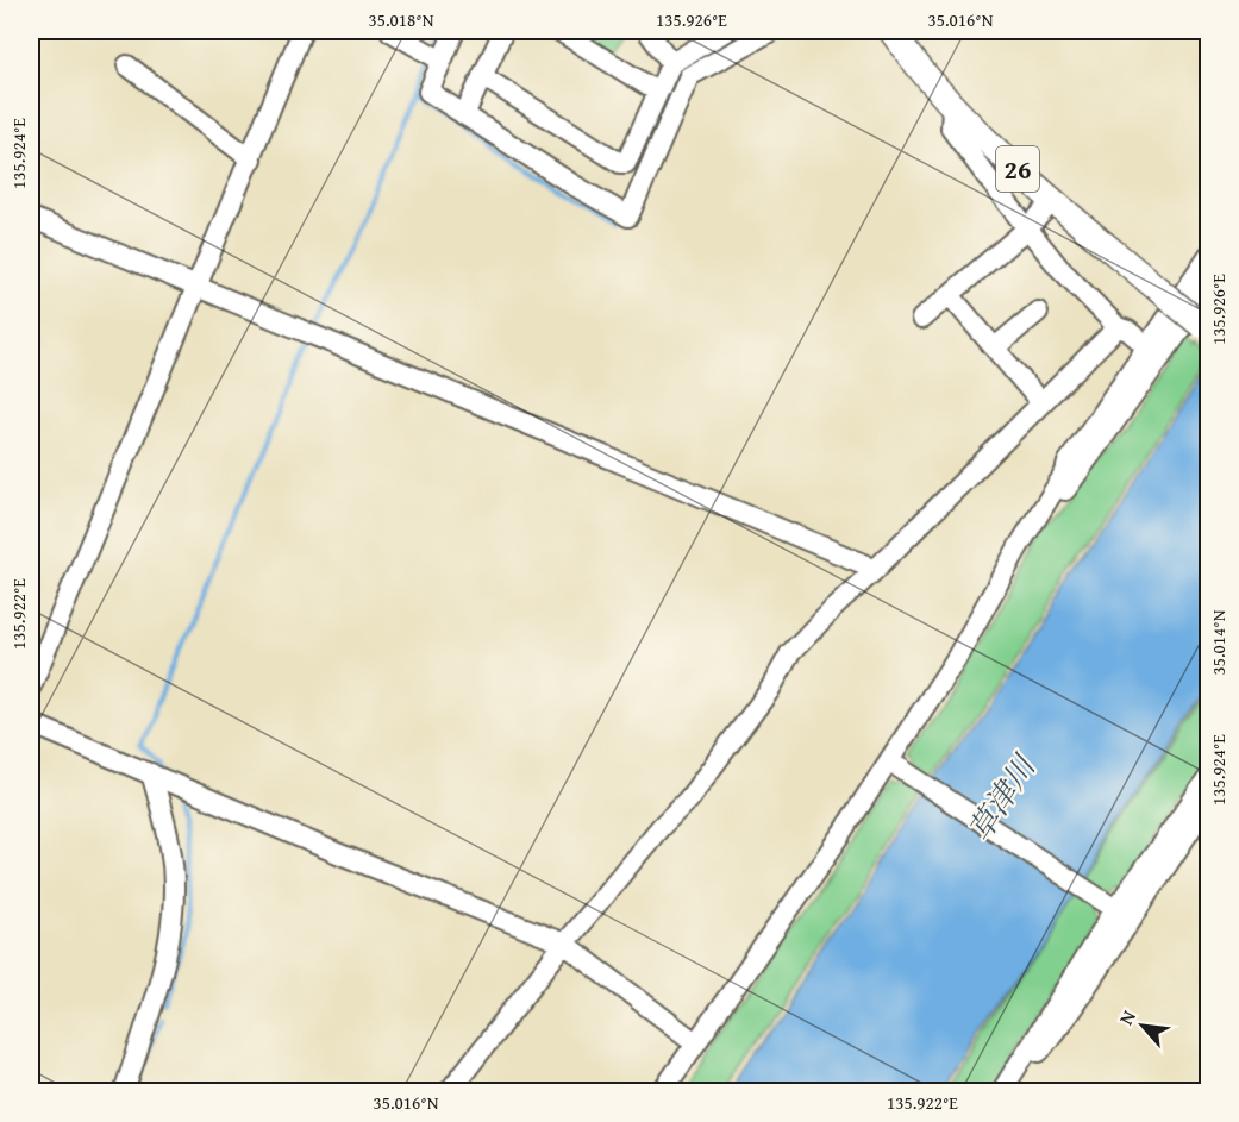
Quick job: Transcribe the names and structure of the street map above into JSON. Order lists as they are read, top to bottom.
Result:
{
  "streets": {
    "main road": ["26"]
  },
  "water": ["草津川"],
  "north": "top left",
  "coordinates": [
    "35.018°N",
    "135.926°E",
    "35.016°N",
    "135.924°E",
    "135.922°E",
    "35.014°N"
  ]
}
